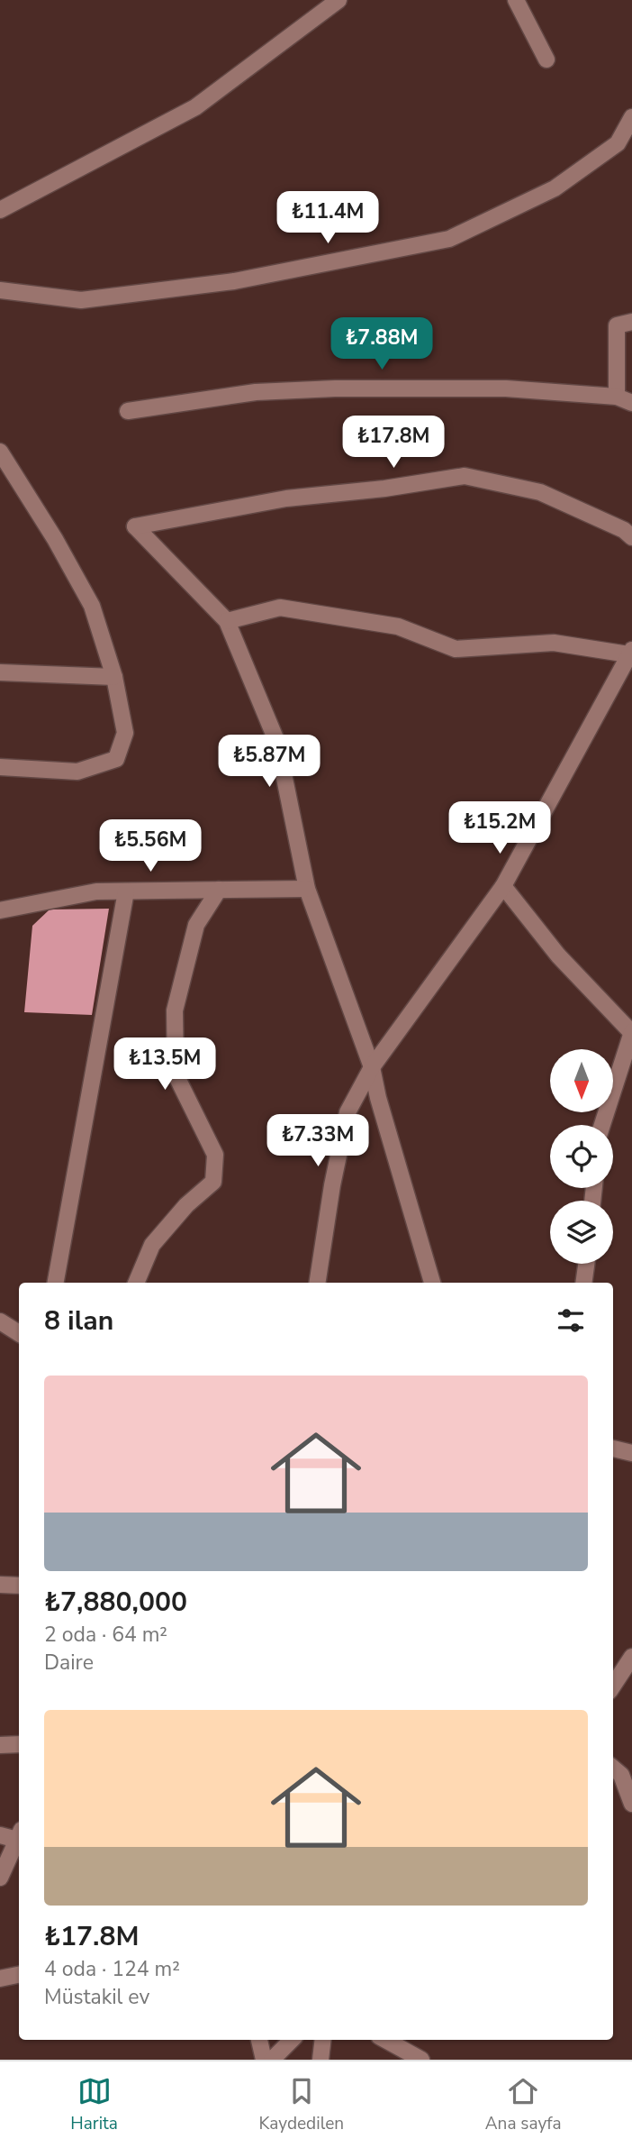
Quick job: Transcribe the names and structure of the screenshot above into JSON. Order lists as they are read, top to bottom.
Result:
{
  "north": "bottom",
  "page": {
    "price": [
      "₺11.4M",
      "₺7.88M",
      "₺17.8M",
      "₺5.87M",
      "₺15.2M",
      "₺5.56M",
      "₺13.5M",
      "₺7.33M"
    ],
    "heading": "8 ilan",
    "list": [
      {
        "name": "₺7,880,000",
        "note": "2 oda · 64 m² · Daire"
      },
      {
        "name": "₺17.8M",
        "note": "4 oda · 124 m² · Müstakil ev"
      }
    ],
    "tabs": ["Harita", "Kaydedilen", "Ana sayfa"]
  }
}
